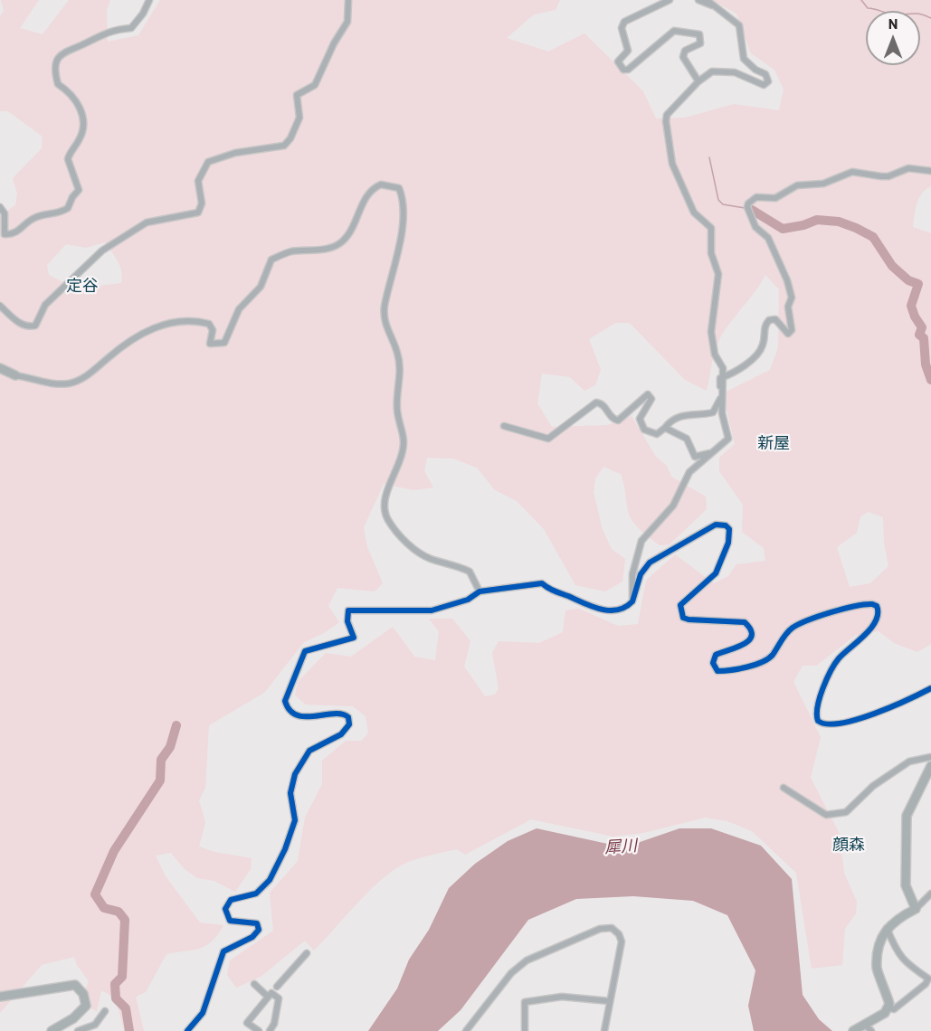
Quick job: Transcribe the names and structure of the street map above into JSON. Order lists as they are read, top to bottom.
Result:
{
  "districts": ["定谷", "新屋", "顔森"],
  "water": ["犀川"],
  "north": "top"
}
